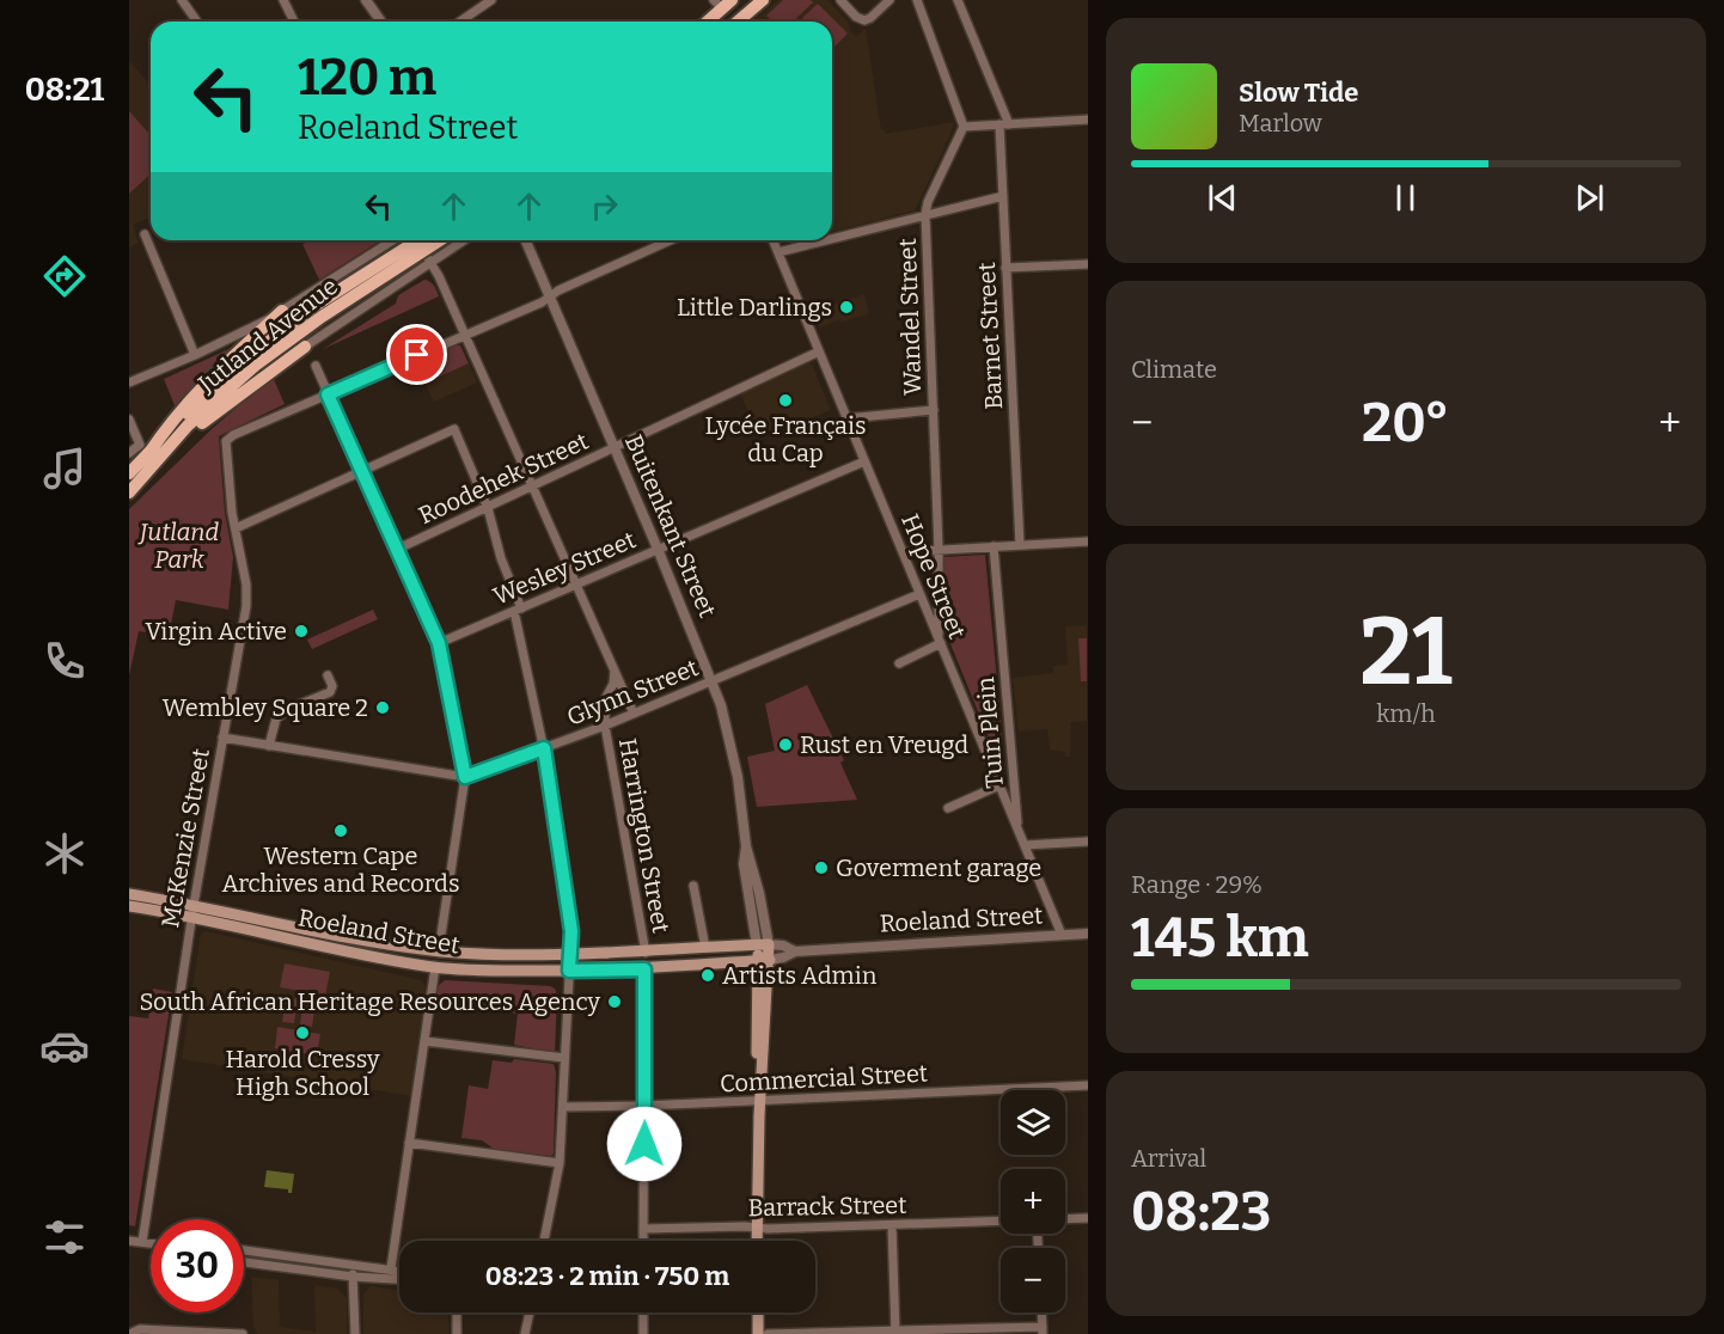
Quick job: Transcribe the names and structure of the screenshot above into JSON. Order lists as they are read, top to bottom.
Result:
{
  "streets": {
    "main road": ["Jutland Avenue", "Buitenkant Street", "Roeland Street"],
    "street": [
      "Wandel Street",
      "Barnet Street",
      "Roodehek Street",
      "Wesley Street",
      "Hope Street",
      "Glynn Street",
      "Tuin Plein",
      "Harrington Street",
      "McKenzie Street",
      "Commercial Street",
      "Barrack Street"
    ]
  },
  "crossings": [
    ["Wandel Street", "Hope Street"],
    ["Roodehek Street", "Buitenkant Street"],
    ["Roodehek Street", "Hope Street"],
    ["Buitenkant Street", "Wesley Street"],
    ["Buitenkant Street", "Glynn Street"],
    ["Buitenkant Street", "Roeland Street"],
    ["Buitenkant Street", "Commercial Street"],
    ["Buitenkant Street", "Barrack Street"],
    ["Wesley Street", "Hope Street"],
    ["Hope Street", "Glynn Street"],
    ["Hope Street", "Tuin Plein"],
    ["Hope Street", "Roeland Street"],
    ["Glynn Street", "Harrington Street"],
    ["Glynn Street", "McKenzie Street"],
    ["Harrington Street", "Roeland Street"],
    ["Harrington Street", "Commercial Street"],
    ["Harrington Street", "Barrack Street"],
    ["McKenzie Street", "Roeland Street"]
  ],
  "parks": ["Jutland Park"],
  "places": [
    "Little Darlings",
    "Lycée Français du Cap",
    "Virgin Active",
    "Wembley Square 2",
    "Rust en Vreugd",
    "Western Cape Archives and Records",
    "Goverment garage",
    "Artists Admin",
    "South African Heritage Resources Agency",
    "Harold Cressy High School"
  ],
  "page": {
    "tabs": "08:21",
    "turn": ["120 m", "Roeland Street"],
    "song": ["Slow Tide", "Marlow"],
    "tile": [
      "Climate",
      ["21", "km/h"],
      ["Range · 29%", "145 km"],
      ["Arrival", "08:23"]
    ],
    "heat": ["−", "20°", "+"],
    "map_buttons": ["+", "−"],
    "limit": "30",
    "trip": "08:23 · 2 min · 750 m"
  }
}
